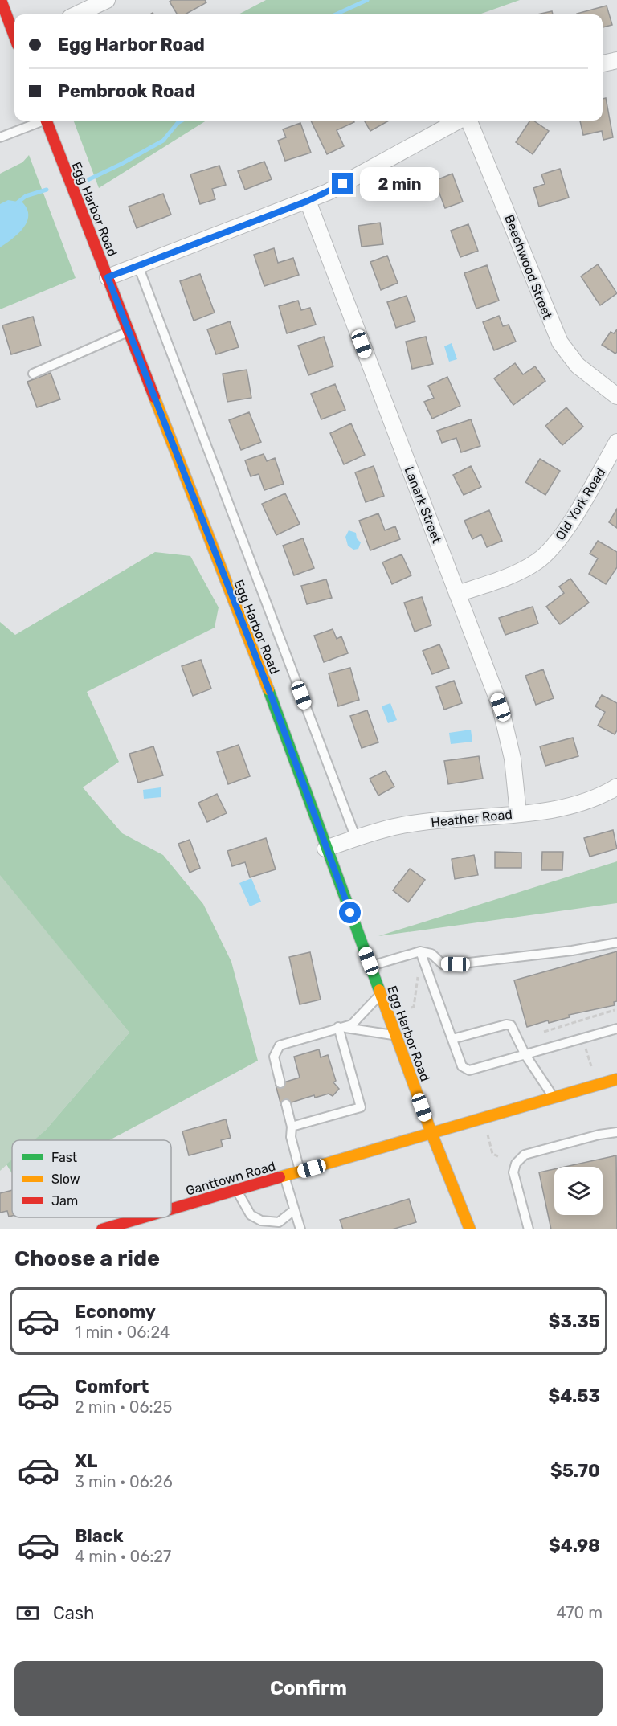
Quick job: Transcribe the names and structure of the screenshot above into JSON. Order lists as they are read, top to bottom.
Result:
{
  "streets": {
    "main road": ["Egg Harbor Road", "Ganttown Road"],
    "street": [
      "Beechwood Street",
      "Old York Road",
      "Lanark Street",
      "Heather Road"
    ]
  },
  "crossings": [
    ["Egg Harbor Road", "Heather Road"],
    ["Egg Harbor Road", "Ganttown Road"],
    ["Old York Road", "Lanark Street"],
    ["Lanark Street", "Heather Road"]
  ],
  "legend": ["Fast", "Slow", "Jam"],
  "page": {
    "banner": ["Egg Harbor Road", "Pembrook Road"],
    "bubble": "2 min",
    "heading": "Choose a ride",
    "list": [
      {
        "name": "Economy",
        "note": "1 min · 06:24",
        "value": "$3.35"
      },
      {
        "name": "Comfort",
        "note": "2 min · 06:25",
        "value": "$4.53"
      },
      {
        "name": "XL",
        "note": "3 min · 06:26",
        "value": "$5.70"
      },
      {
        "name": "Black",
        "note": "4 min · 06:27",
        "value": "$4.98"
      }
    ],
    "pay": ["Cash", "470 m"],
    "buttons": "Confirm"
  }
}
